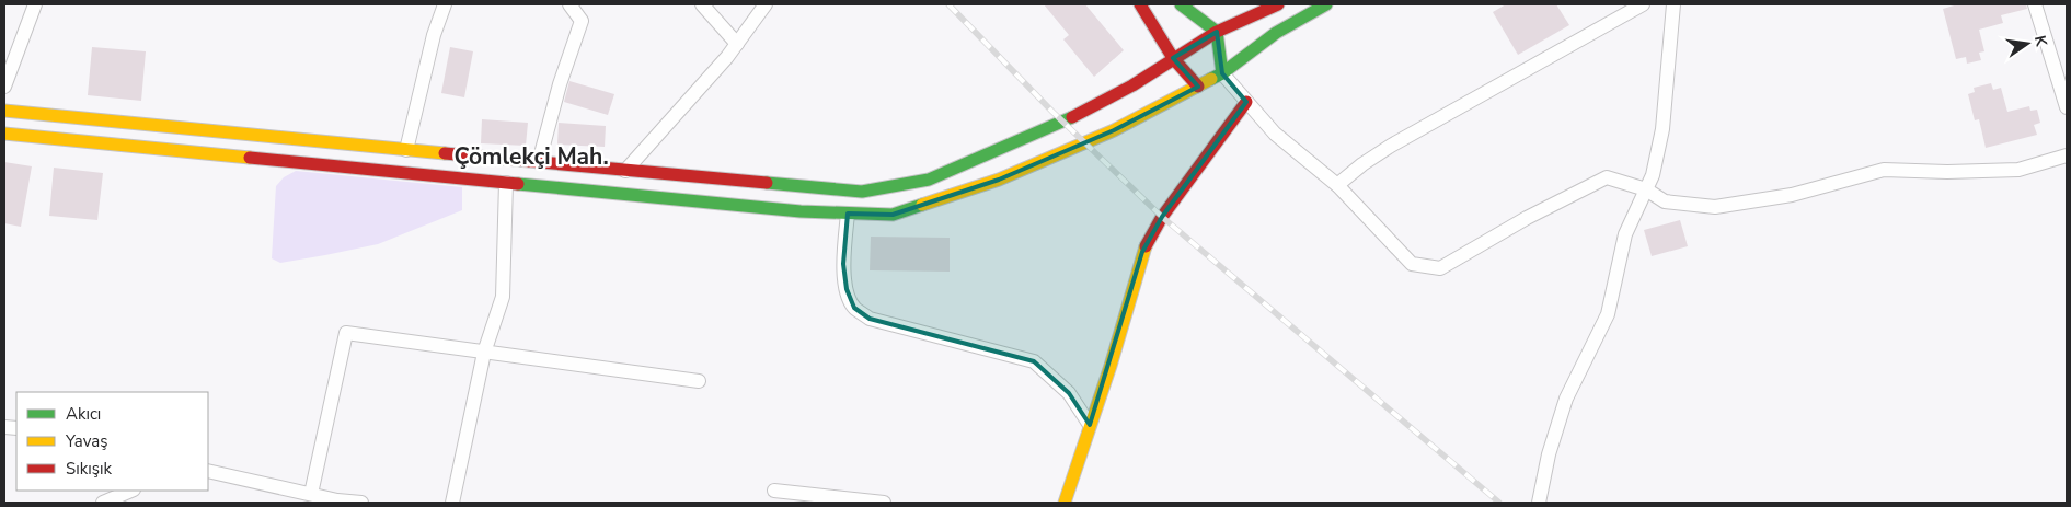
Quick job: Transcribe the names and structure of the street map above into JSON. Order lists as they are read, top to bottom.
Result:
{
  "districts": ["Çömlekçi Mah."],
  "legend": ["Akıcı", "Yavaş", "Sıkışık"],
  "north": "right"
}
